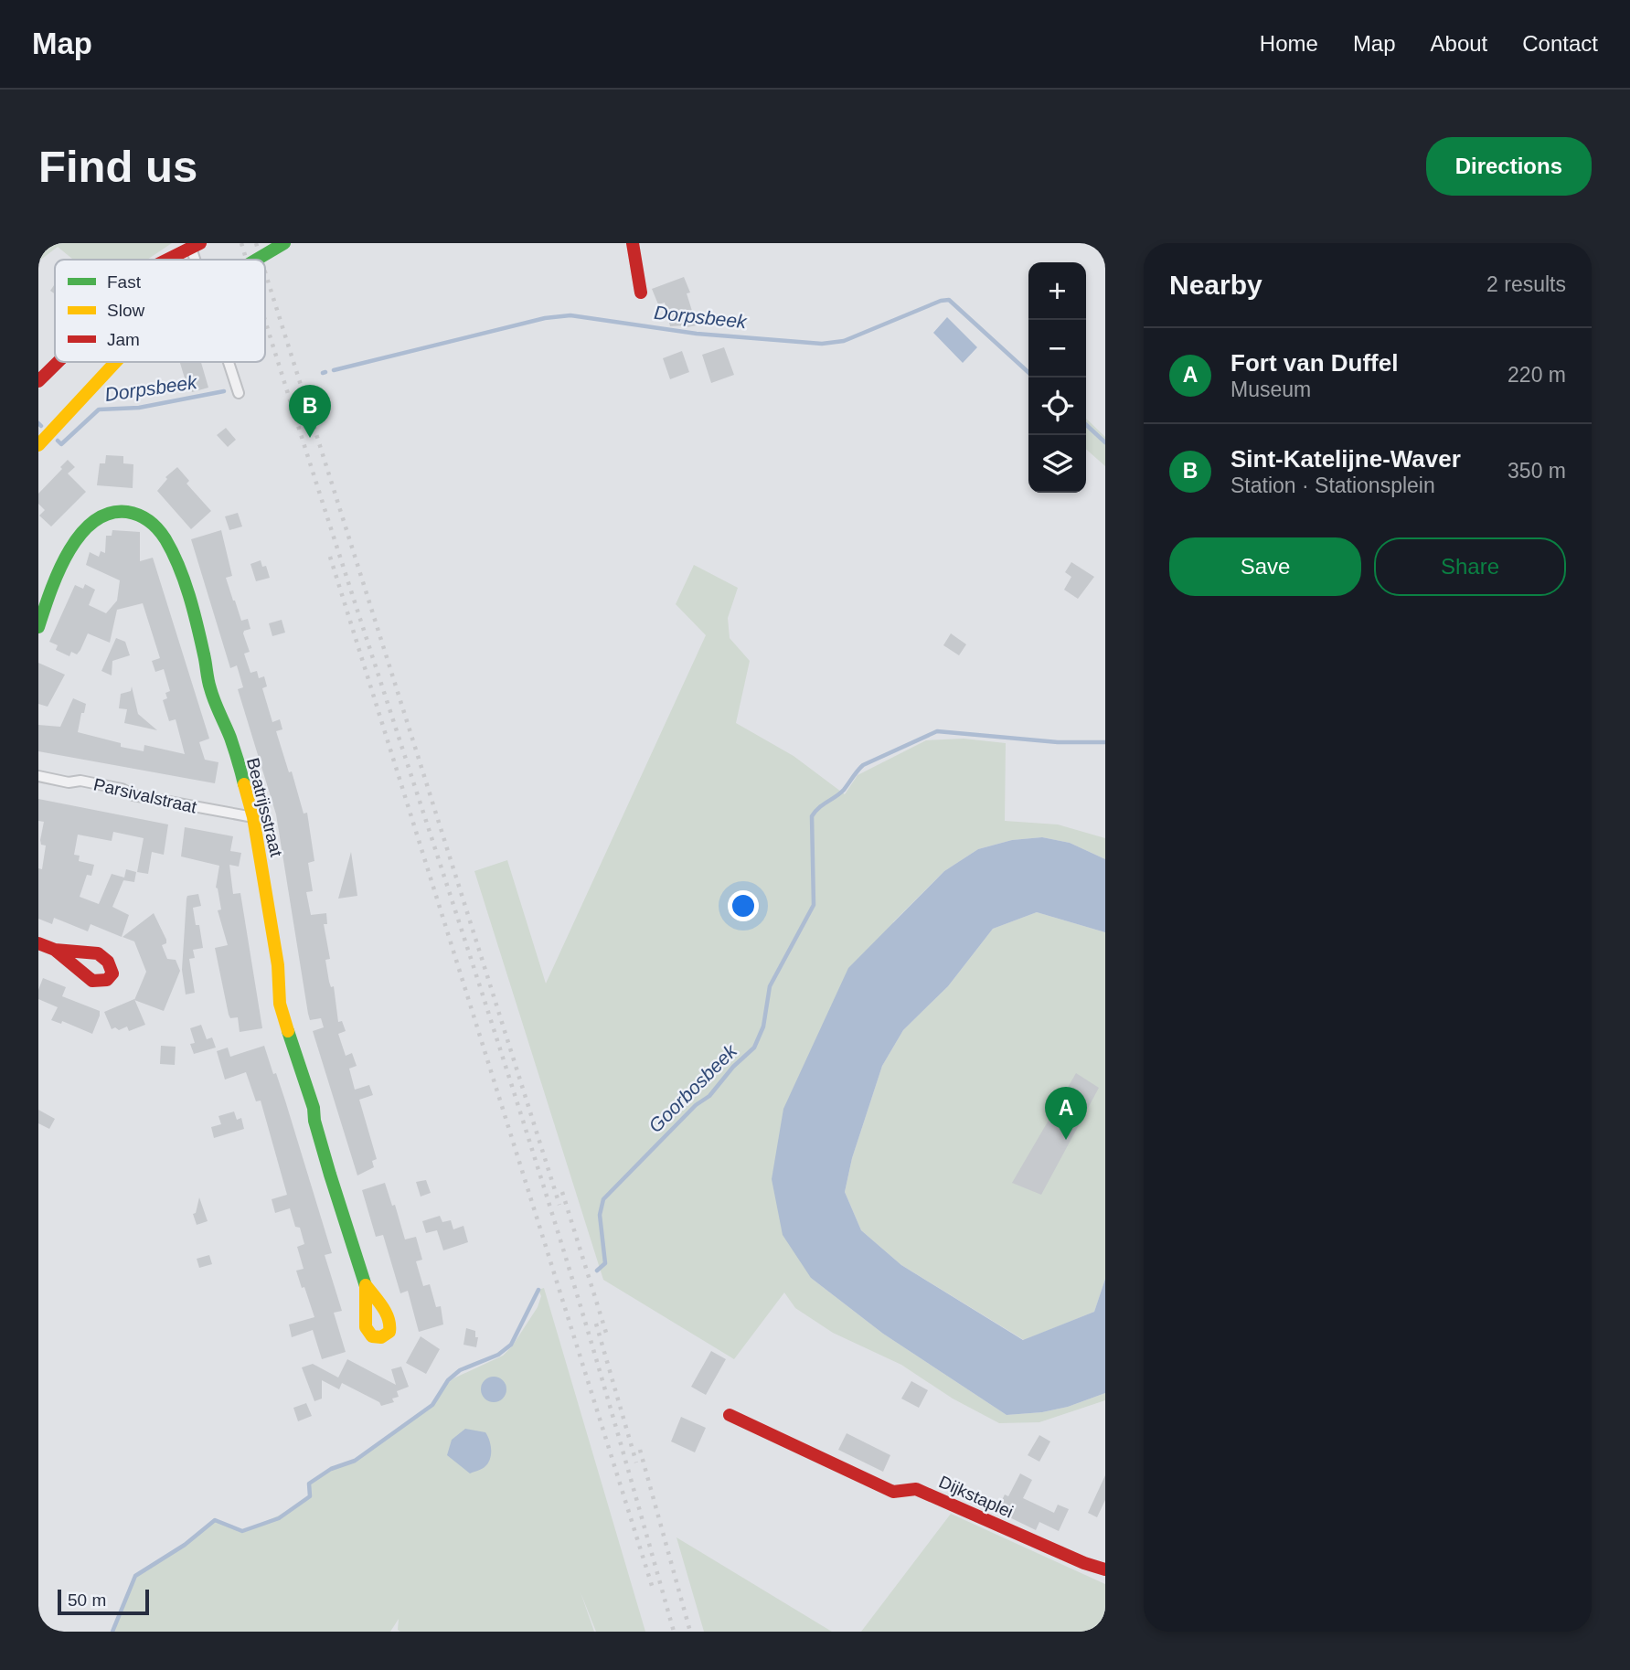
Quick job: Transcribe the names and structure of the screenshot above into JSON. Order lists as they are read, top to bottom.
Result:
{
  "streets": {
    "street": ["Parsivalstraat", "Beatrijsstraat", "Dijkstaplei"]
  },
  "crossings": [
    ["Parsivalstraat", "Beatrijsstraat"]
  ],
  "water": ["Dorpsbeek", "Goorbosbeek"],
  "legend": ["Fast", "Slow", "Jam"],
  "scale_bar": "50 m",
  "page": {
    "header": "Map",
    "nav": [
      "Home",
      "Map",
      "About",
      "Contact"
    ],
    "buttons": [
      "Directions",
      ["Save", "Share"]
    ],
    "title": "Find us",
    "heading": ["Nearby", "2 results"],
    "map_buttons": ["+", "−"],
    "list": [
      {
        "mark": "A",
        "name": "Fort van Duffel",
        "note": "Museum",
        "value": "220 m"
      },
      {
        "mark": "B",
        "name": "Sint-Katelijne-Waver",
        "note": "Station · Stationsplein",
        "value": "350 m"
      }
    ],
    "pins": ["B", "A"],
    "scale": "50 m"
  }
}
